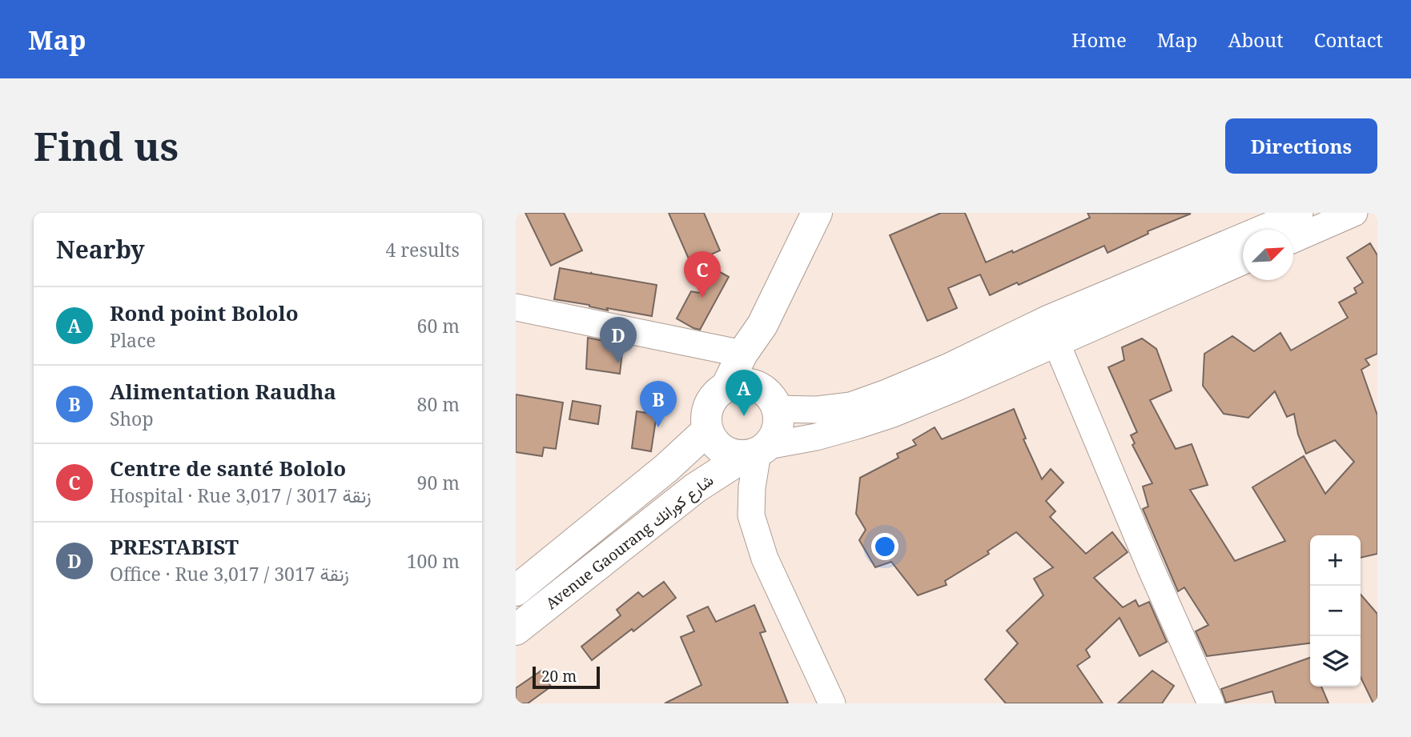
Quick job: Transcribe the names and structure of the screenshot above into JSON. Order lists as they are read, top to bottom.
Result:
{
  "streets": {
    "main road": ["Avenue Gaourang شارع كورانك"]
  },
  "scale_bar": "20 m",
  "north": "top right",
  "page": {
    "header": "Map",
    "nav": [
      "Home",
      "Map",
      "About",
      "Contact"
    ],
    "buttons": "Directions",
    "title": "Find us",
    "heading": ["Nearby", "4 results"],
    "pins": [
      "C",
      "D",
      "A",
      "B"
    ],
    "list": [
      {
        "mark": "A",
        "name": "Rond point Bololo",
        "note": "Place",
        "value": "60 m"
      },
      {
        "mark": "B",
        "name": "Alimentation Raudha",
        "note": "Shop",
        "value": "80 m"
      },
      {
        "mark": "C",
        "name": "Centre de santé Bololo",
        "note": "Hospital · Rue 3,017 / زنقة 3017",
        "value": "90 m"
      },
      {
        "mark": "D",
        "name": "PRESTABIST",
        "note": "Office · Rue 3,017 / زنقة 3017",
        "value": "100 m"
      }
    ],
    "map_buttons": ["+", "−"],
    "scale": "20 m"
  }
}
